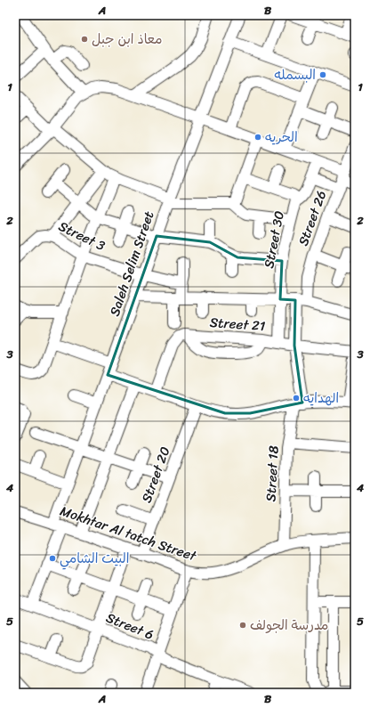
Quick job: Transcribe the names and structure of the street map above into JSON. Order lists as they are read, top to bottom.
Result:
{
  "streets": {
    "street": [
      "Street 26",
      "Street 3",
      "Street 30",
      "Saleh Selim Street",
      "Street 21",
      "Street 18",
      "Street 20",
      "Mokhtar Al tatch Street",
      "Street 6"
    ]
  },
  "crossings": [
    ["Street 3", "Saleh Selim Street"],
    ["Street 30", "Street 21"],
    ["Saleh Selim Street", "Mokhtar Al tatch Street"],
    ["Saleh Selim Street", "Street 6"],
    ["Street 18", "Mokhtar Al tatch Street"],
    ["Street 20", "Mokhtar Al tatch Street"]
  ],
  "places": [
    "معاذ ابن جبل",
    "البسمله",
    "الحريه",
    "الهدايه",
    "البيت الشامي",
    "مدرسة الجولف"
  ],
  "grid": {
    "columns": ["A", "B"],
    "rows": [
      "1",
      "2",
      "3",
      "4",
      "5"
    ]
  }
}
